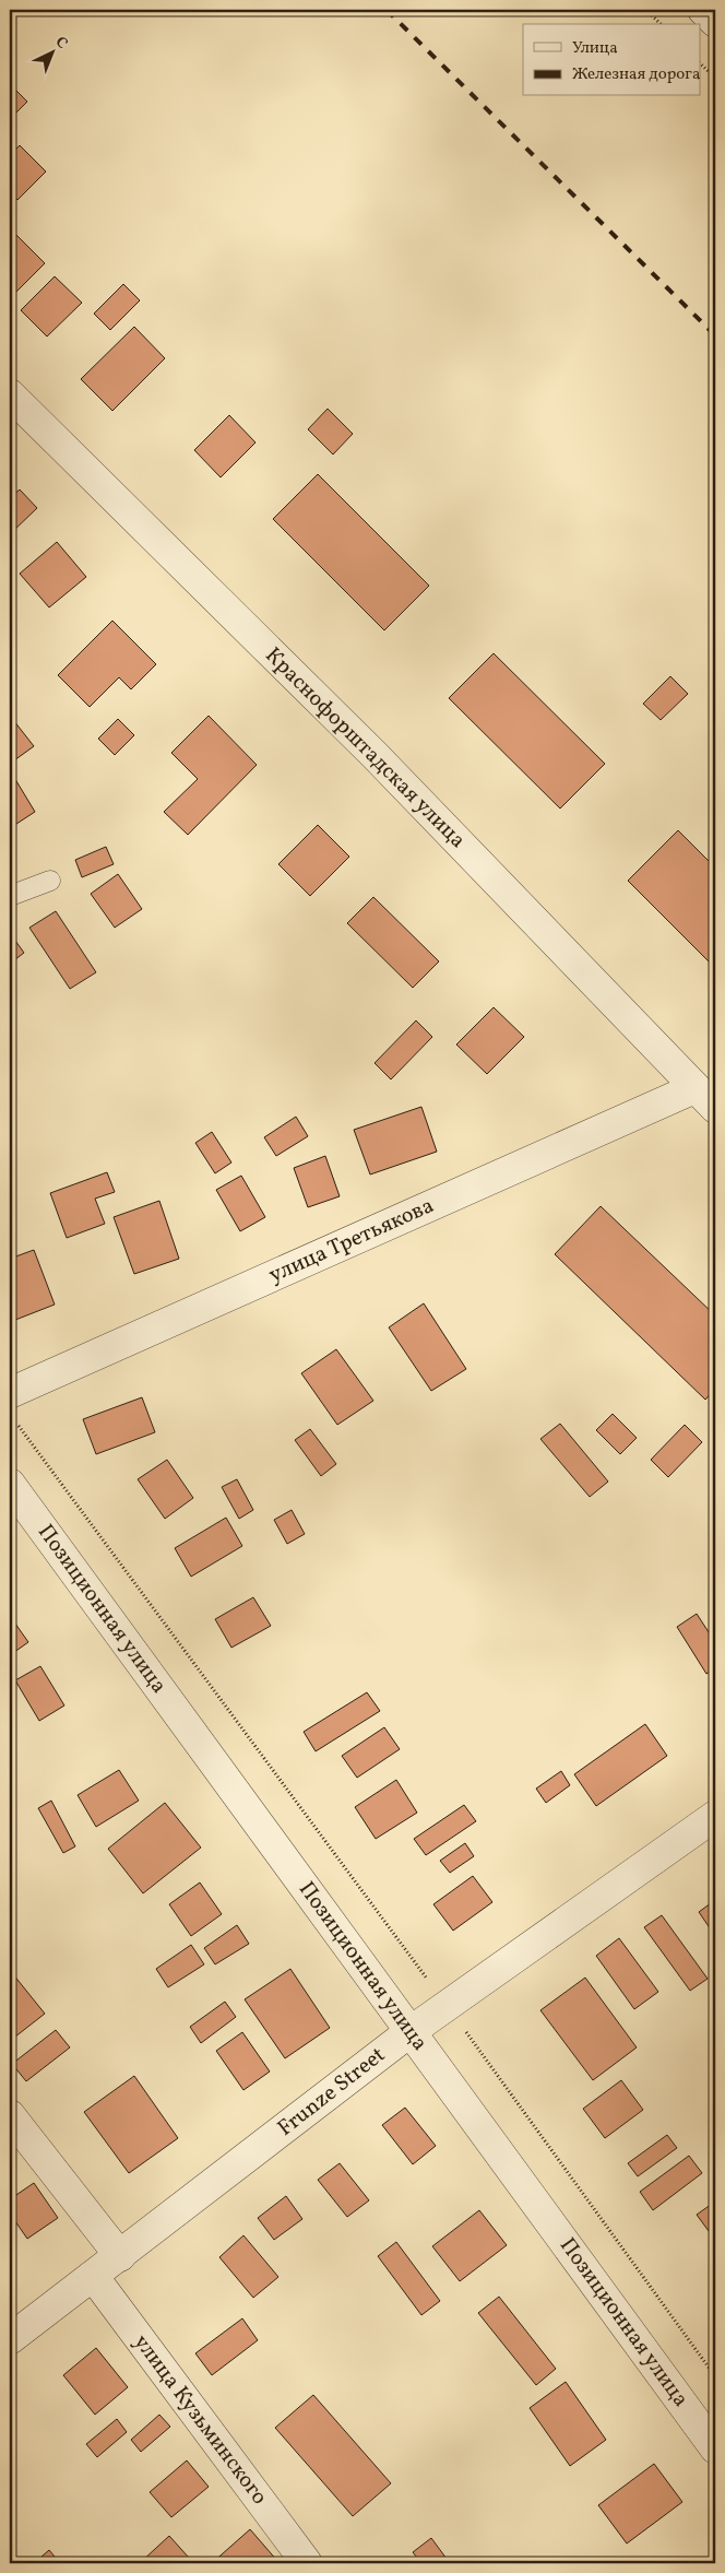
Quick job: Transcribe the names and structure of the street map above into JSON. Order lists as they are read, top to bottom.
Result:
{
  "streets": {
    "street": [
      "Краснофорштадская улица",
      "улица Третьякова",
      "Позиционная улица",
      "Frunze Street",
      "улица Кузьминского"
    ]
  },
  "crossings": [
    ["Краснофорштадская улица", "улица Третьякова"],
    ["Позиционная улица", "Frunze Street"],
    ["Frunze Street", "улица Кузьминского"]
  ],
  "legend": ["Улица", "Железная дорога"],
  "north": "top right"
}
